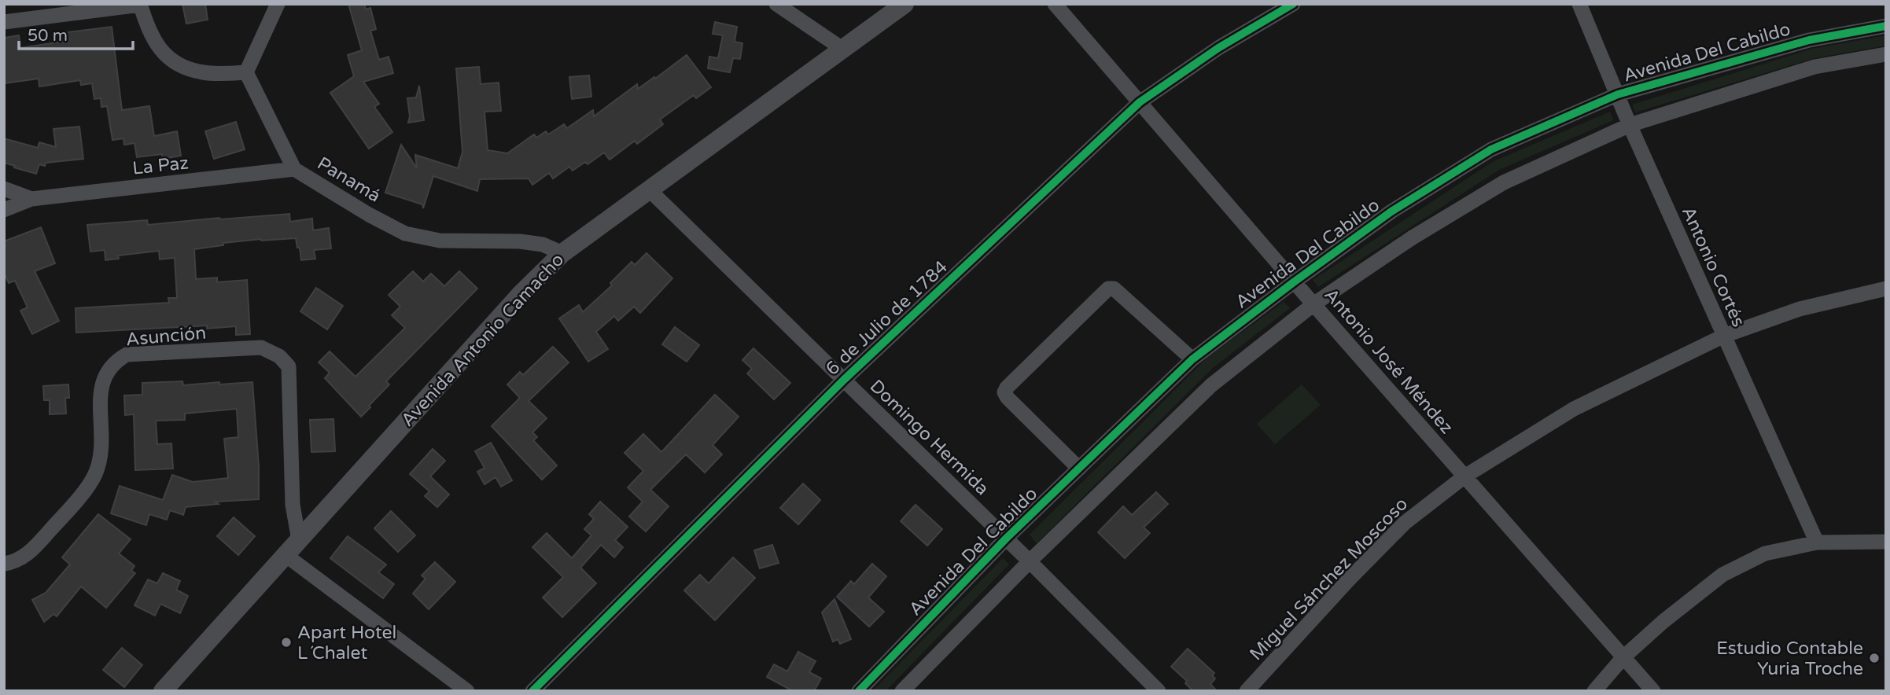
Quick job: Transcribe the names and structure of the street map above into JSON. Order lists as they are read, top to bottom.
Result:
{
  "streets": {
    "street": [
      "Avenida Del Cabildo",
      "La Paz",
      "Panamá",
      "Antonio Cortés",
      "6 de Julio de 1784",
      "Asunción",
      "Avenida Antonio Camacho",
      "Antonio José Méndez",
      "Domingo Hermida",
      "Miguel Sánchez Moscoso"
    ]
  },
  "crossings": [
    ["Avenida Del Cabildo", "Antonio Cortés"],
    ["Avenida Del Cabildo", "Antonio José Méndez"],
    ["Avenida Del Cabildo", "Domingo Hermida"],
    ["La Paz", "Panamá"],
    ["Panamá", "Avenida Antonio Camacho"],
    ["Antonio Cortés", "Miguel Sánchez Moscoso"],
    ["6 de Julio de 1784", "Antonio José Méndez"],
    ["6 de Julio de 1784", "Domingo Hermida"],
    ["Asunción", "Avenida Antonio Camacho"],
    ["Avenida Antonio Camacho", "Domingo Hermida"],
    ["Antonio José Méndez", "Miguel Sánchez Moscoso"]
  ],
  "places": ["Apart Hotel L´Chalet", "Estudio Contable Yuria Troche"],
  "scale_bar": "50 m"
}
